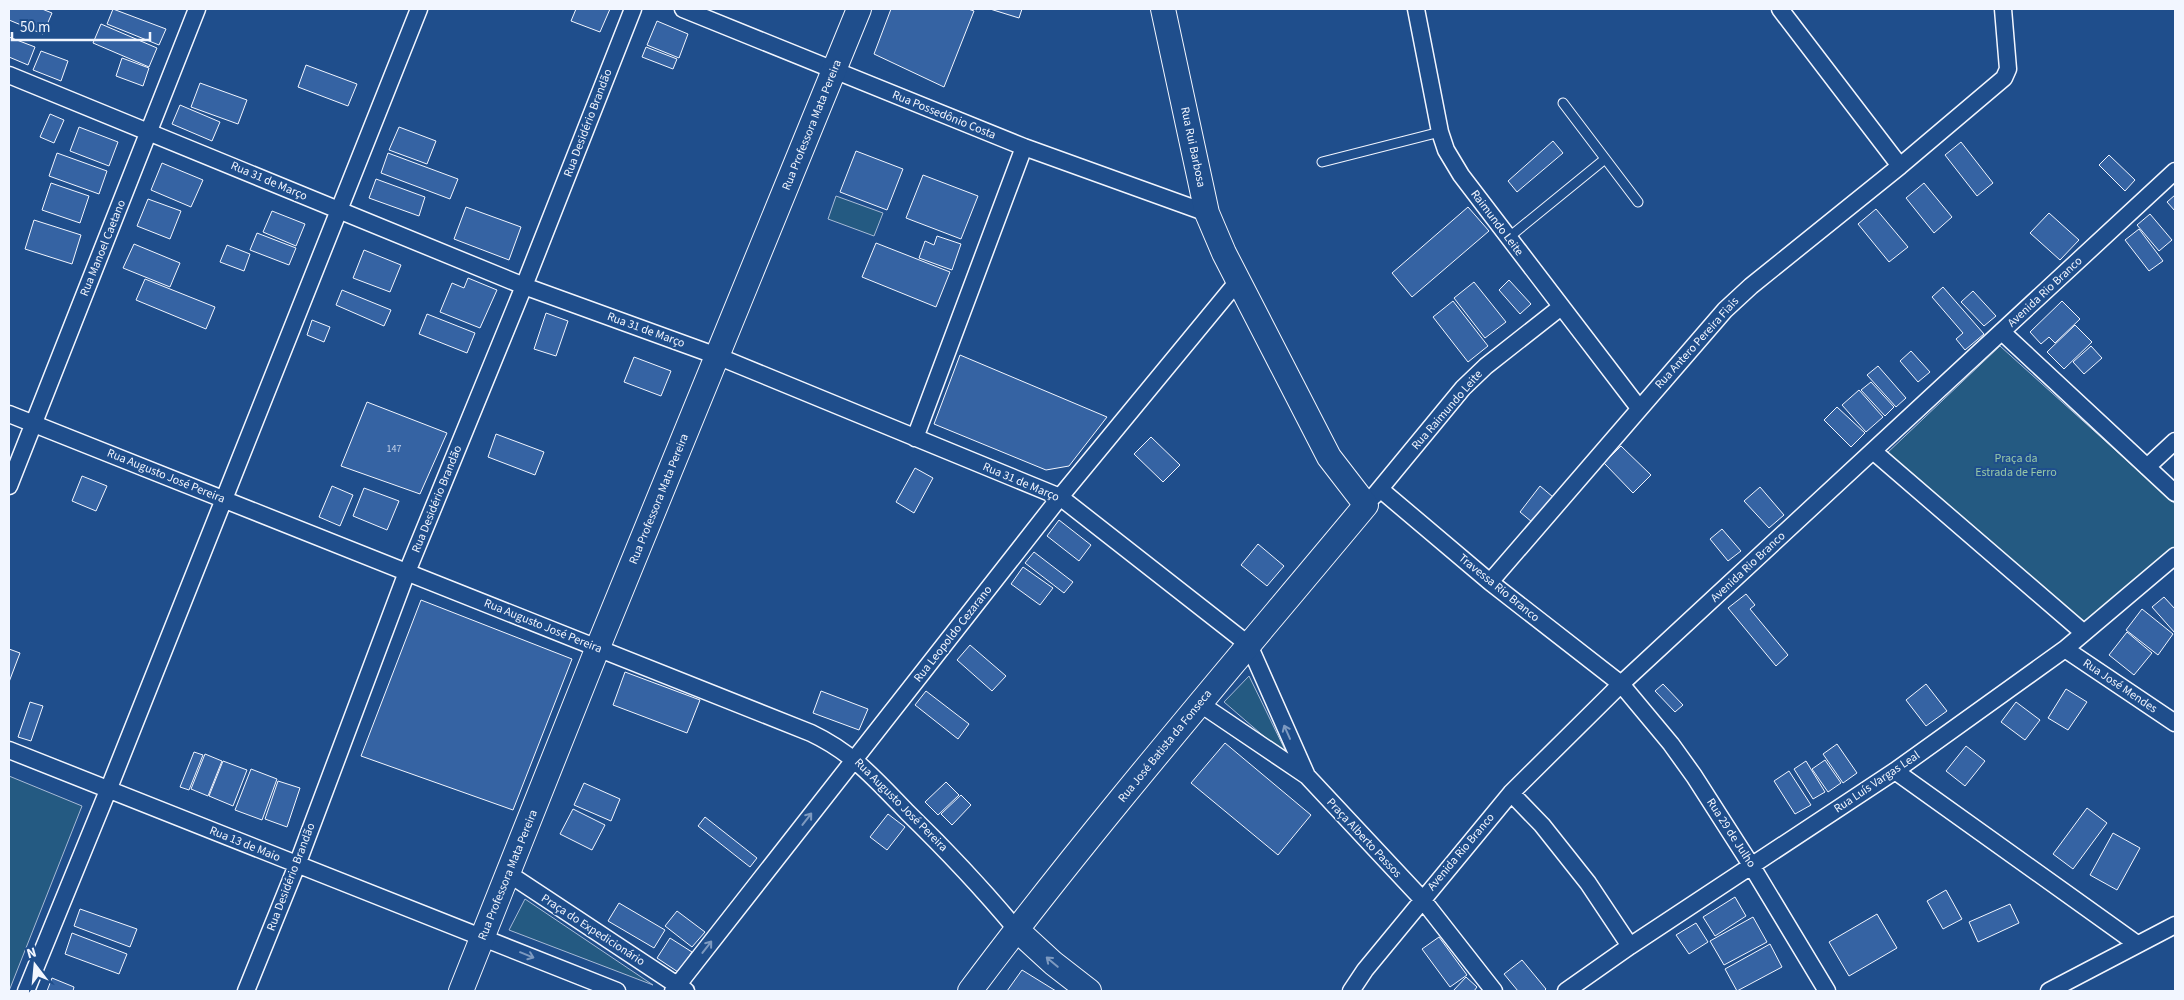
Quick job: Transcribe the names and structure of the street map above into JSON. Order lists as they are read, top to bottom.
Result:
{
  "streets": {
    "street": [
      "Rua Possedônio Costa",
      "Rua Desidério Brandão",
      "Rua Professora Mata Pereira",
      "Rua Rui Barbosa",
      "Rua 31 de Março",
      "Raimundo Leite",
      "Rua Manoel Caetano",
      "Avenida Rio Branco",
      "Rua Antero Pereira Fiais",
      "Rua Raimundo Leite",
      "Rua Augusto José Pereira",
      "Travessa Rio Branco",
      "Rua Leopoldo Cezarano",
      "Rua José Mendes",
      "Rua José Batista da Fonseca",
      "Rua Luís Vargas Leal",
      "Rua 29 de Julho",
      "Praça Alberto Passos",
      "Rua 13 de Maio",
      "Praça do Expedicionário"
    ]
  },
  "crossings": [
    ["Rua Possedônio Costa", "Rua Professora Mata Pereira"],
    ["Rua Possedônio Costa", "Rua Rui Barbosa"],
    ["Rua Desidério Brandão", "Rua 31 de Março"],
    ["Rua Desidério Brandão", "Rua Augusto José Pereira"],
    ["Rua Desidério Brandão", "Rua 13 de Maio"],
    ["Rua Professora Mata Pereira", "Rua 31 de Março"],
    ["Rua Professora Mata Pereira", "Rua Augusto José Pereira"],
    ["Rua Professora Mata Pereira", "Rua 13 de Maio"],
    ["Rua Professora Mata Pereira", "Praça do Expedicionário"],
    ["Rua Rui Barbosa", "Rua Raimundo Leite"],
    ["Rua Rui Barbosa", "Travessa Rio Branco"],
    ["Rua Rui Barbosa", "Rua Leopoldo Cezarano"],
    ["Rua Rui Barbosa", "Rua José Batista da Fonseca"],
    ["Rua 31 de Março", "Rua Manoel Caetano"],
    ["Rua 31 de Março", "Rua Leopoldo Cezarano"],
    ["Rua 31 de Março", "Rua José Batista da Fonseca"],
    ["Rua 31 de Março", "Praça Alberto Passos"],
    ["Raimundo Leite", "Rua Antero Pereira Fiais"],
    ["Raimundo Leite", "Rua Raimundo Leite"],
    ["Rua Manoel Caetano", "Rua Augusto José Pereira"],
    ["Avenida Rio Branco", "Travessa Rio Branco"],
    ["Avenida Rio Branco", "Rua 29 de Julho"],
    ["Avenida Rio Branco", "Praça Alberto Passos"],
    ["Rua Antero Pereira Fiais", "Travessa Rio Branco"],
    ["Rua Raimundo Leite", "Travessa Rio Branco"],
    ["Rua Raimundo Leite", "Rua José Batista da Fonseca"],
    ["Rua Augusto José Pereira", "Rua Leopoldo Cezarano"],
    ["Rua Augusto José Pereira", "Rua José Batista da Fonseca"],
    ["Travessa Rio Branco", "Rua José Batista da Fonseca"],
    ["Travessa Rio Branco", "Rua 29 de Julho"],
    ["Rua Leopoldo Cezarano", "Praça do Expedicionário"],
    ["Rua José Mendes", "Rua Luís Vargas Leal"],
    ["Rua José Batista da Fonseca", "Praça Alberto Passos"],
    ["Rua Luís Vargas Leal", "Rua 29 de Julho"]
  ],
  "parks": ["Praça da Estrada de Ferro"],
  "house_numbers": ["147"],
  "scale_bar": "50 m",
  "north": "top"
}
